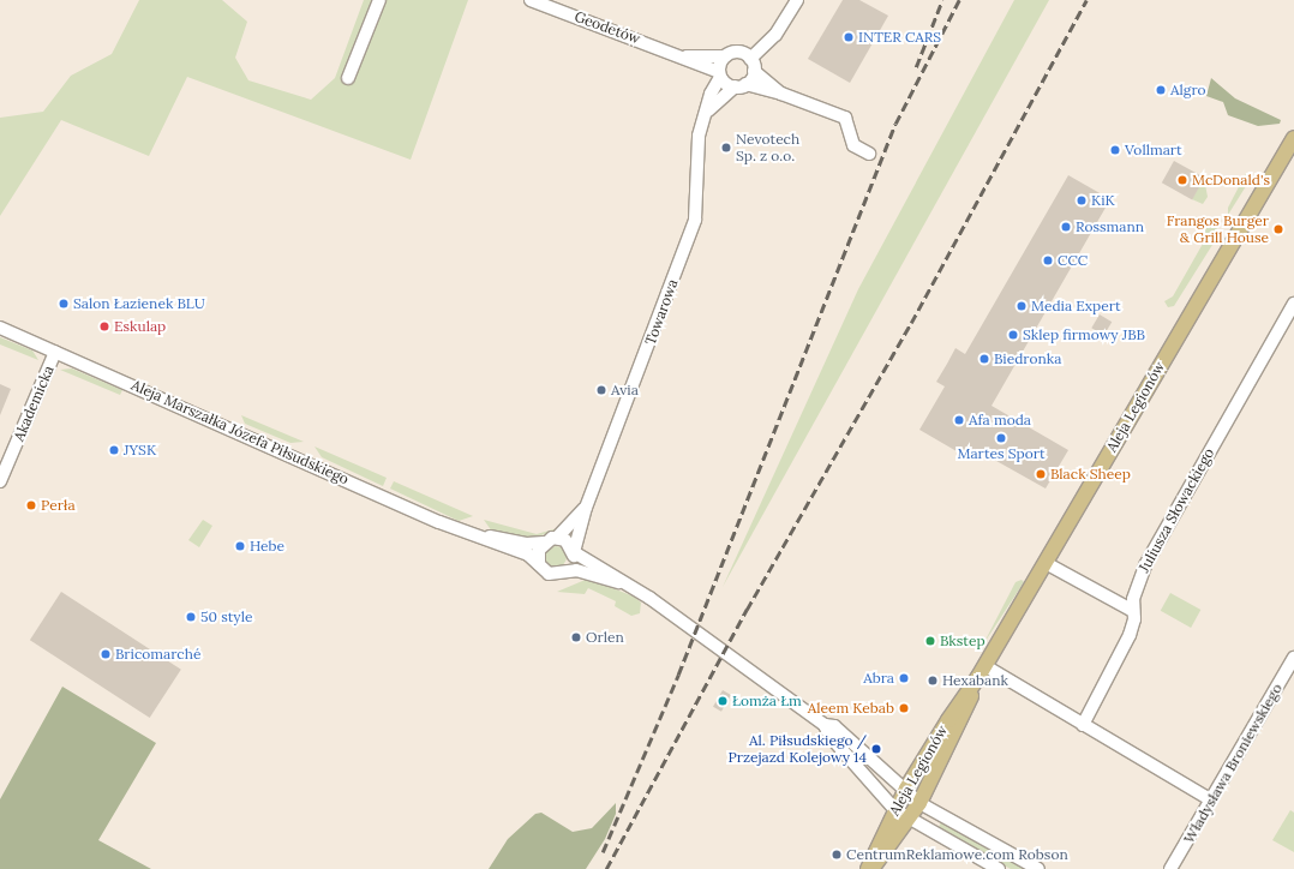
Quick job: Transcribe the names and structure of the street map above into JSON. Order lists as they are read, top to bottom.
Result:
{
  "streets": {
    "main road": ["Aleja Legionów"],
    "street": [
      "Geodetów",
      "Towarowa",
      "Akademicka",
      "Aleja Marszałka Józefa Piłsudskiego",
      "Juliusza Słowackiego",
      "Władysława Broniewskiego"
    ]
  },
  "crossings": [
    ["Geodetów", "Towarowa"],
    ["Towarowa", "Aleja Marszałka Józefa Piłsudskiego"],
    ["Akademicka", "Aleja Marszałka Józefa Piłsudskiego"],
    ["Aleja Legionów", "Aleja Marszałka Józefa Piłsudskiego"]
  ],
  "places": [
    "INTER CARS",
    "Algro",
    "Nevotech Sp. z o.o.",
    "Vollmart",
    "McDonald's",
    "KiK",
    "Rossmann",
    "Frangos Burger & Grill House",
    "CCC",
    "Salon Łazienek BLU",
    "Media Expert",
    "Eskulap",
    "Sklep firmowy JBB",
    "Biedronka",
    "Avia",
    "Afa moda",
    "Martes Sport",
    "JYSK",
    "Black Sheep",
    "Perła",
    "Hebe",
    "50 style",
    "Orlen",
    "Bkstep",
    "Bricomarché",
    "Abra",
    "Hexabank",
    "Łomża Łm",
    "Aleem Kebab",
    "Al. Piłsudskiego / Przejazd Kolejowy 14",
    "CentrumReklamowe.com Robson"
  ]
}
